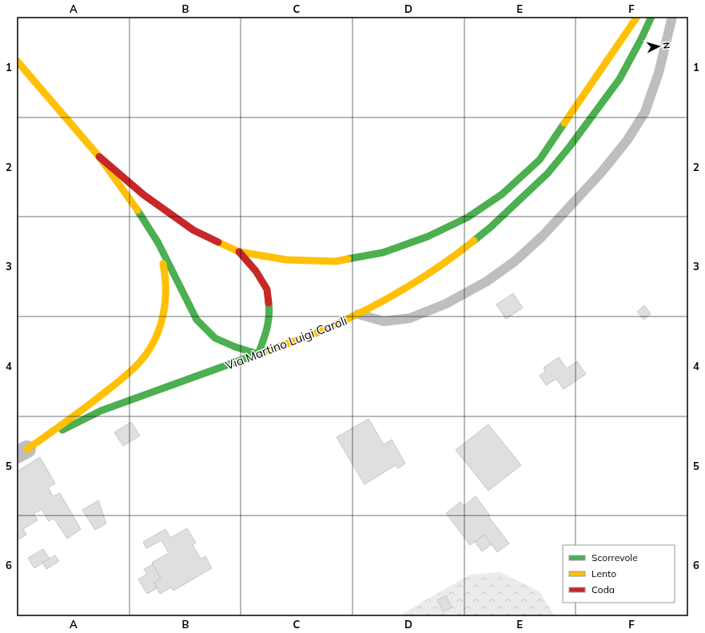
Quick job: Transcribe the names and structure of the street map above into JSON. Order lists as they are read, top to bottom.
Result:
{
  "streets": {
    "main road": ["Via Martino Luigi Caroli"]
  },
  "legend": ["Scorrevole", "Lento", "Coda"],
  "north": "right",
  "grid": {
    "columns": [
      "A",
      "B",
      "C",
      "D",
      "E",
      "F"
    ],
    "rows": [
      "1",
      "2",
      "3",
      "4",
      "5",
      "6"
    ]
  }
}
